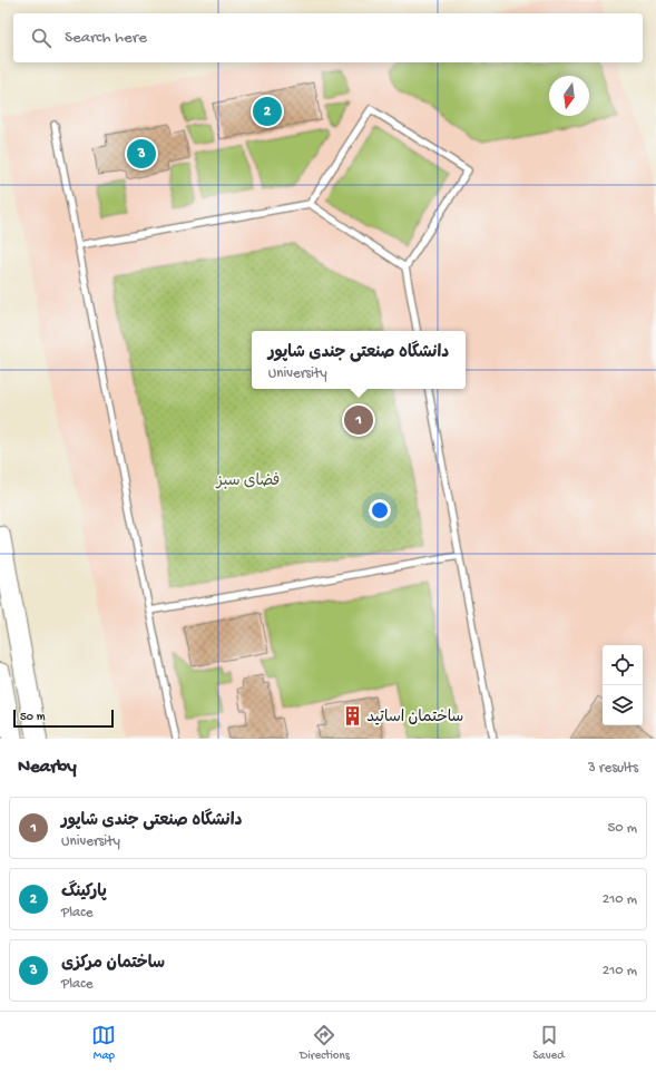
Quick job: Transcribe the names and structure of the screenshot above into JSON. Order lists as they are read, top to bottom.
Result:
{
  "parks": ["فضای سبز"],
  "places": {
    "building": ["ساختمان اساتید"]
  },
  "scale_bar": "50 m",
  "north": "bottom",
  "page": {
    "search": "Search here",
    "pins": ["2", "3", "1"],
    "popup": ["دانشگاه صنعتی جندی شاپور", "University"],
    "scale": "50 m",
    "heading": ["Nearby", "3 results"],
    "list": [
      {
        "mark": "1",
        "name": "دانشگاه صنعتی جندی شاپور",
        "note": "University",
        "value": "50 m"
      },
      {
        "mark": "2",
        "name": "پارکینگ",
        "note": "Place",
        "value": "210 m"
      },
      {
        "mark": "3",
        "name": "ساختمان مرکزی",
        "note": "Place",
        "value": "210 m"
      }
    ],
    "nav": ["Map", "Directions", "Saved"]
  }
}
